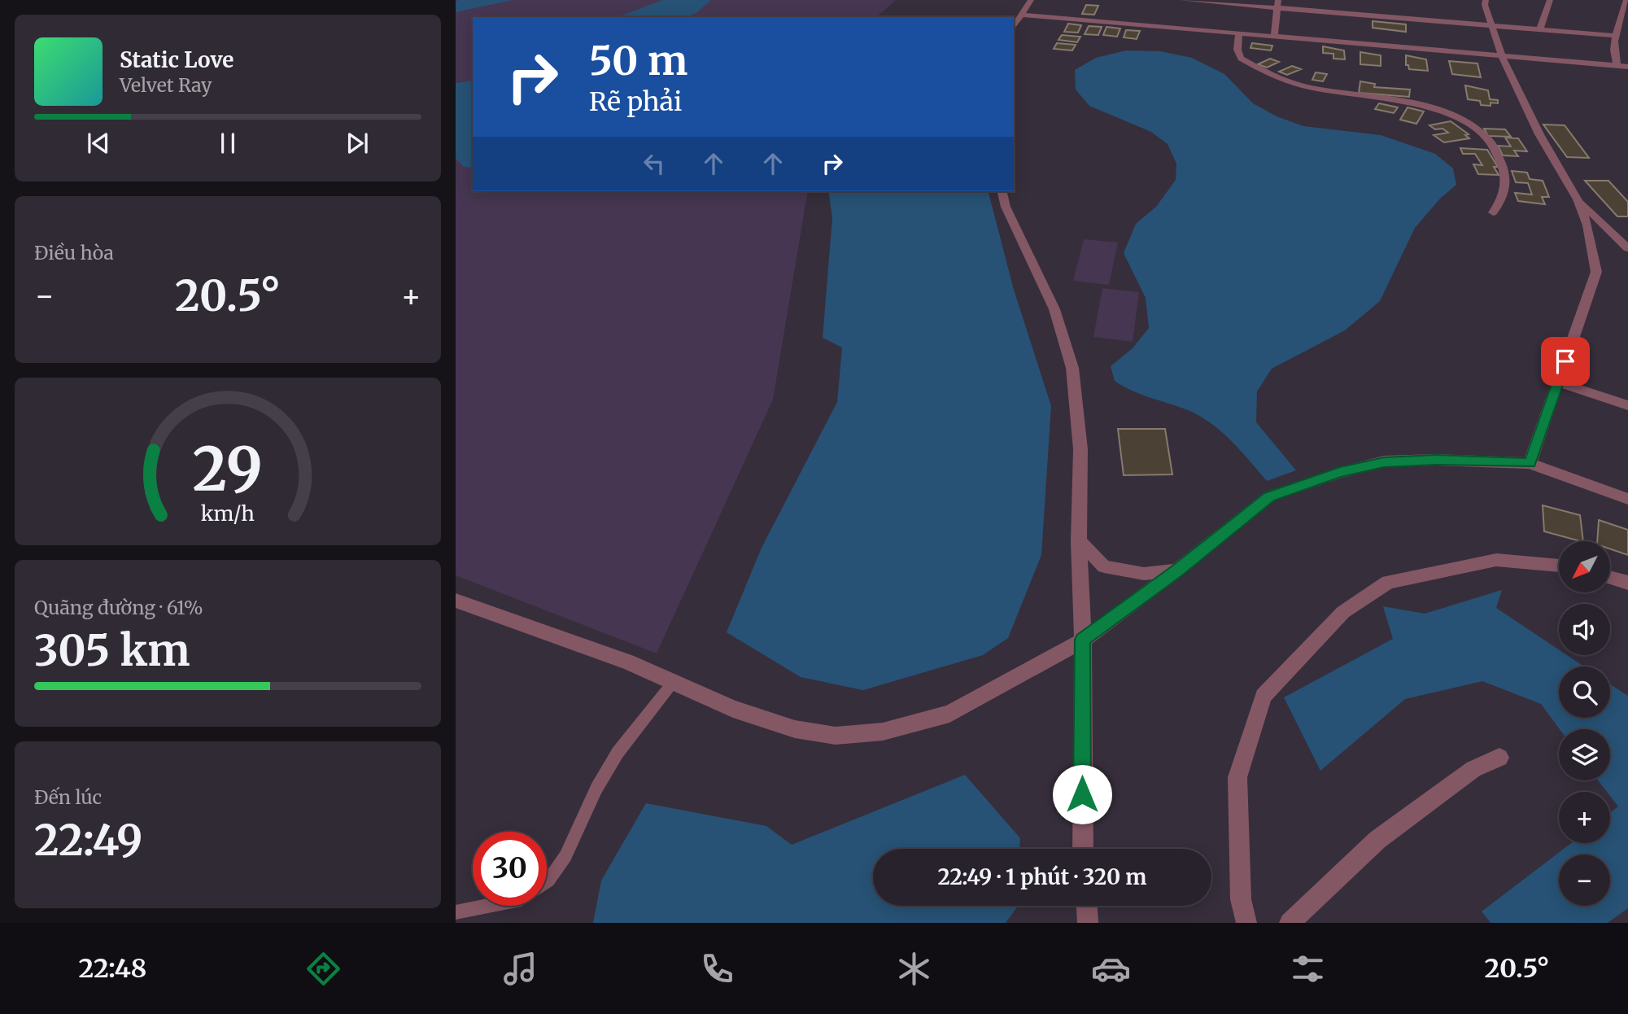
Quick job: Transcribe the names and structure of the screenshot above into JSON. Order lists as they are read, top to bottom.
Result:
{
  "north": "bottom left",
  "page": {
    "turn": ["50 m", "Rẽ phải"],
    "song": ["Static Love", "Velvet Ray"],
    "tile": [
      "Điều hòa",
      ["Quãng đường · 61%", "305 km"],
      ["Đến lúc", "22:49"]
    ],
    "heat": ["−", "20.5°", "+"],
    "map_buttons": ["+", "−"],
    "limit": "30",
    "trip": "22:49 · 1 phút · 320 m",
    "tabs": ["22:48", "20.5°"],
    "gauge": ["29", "km/h"]
  }
}
